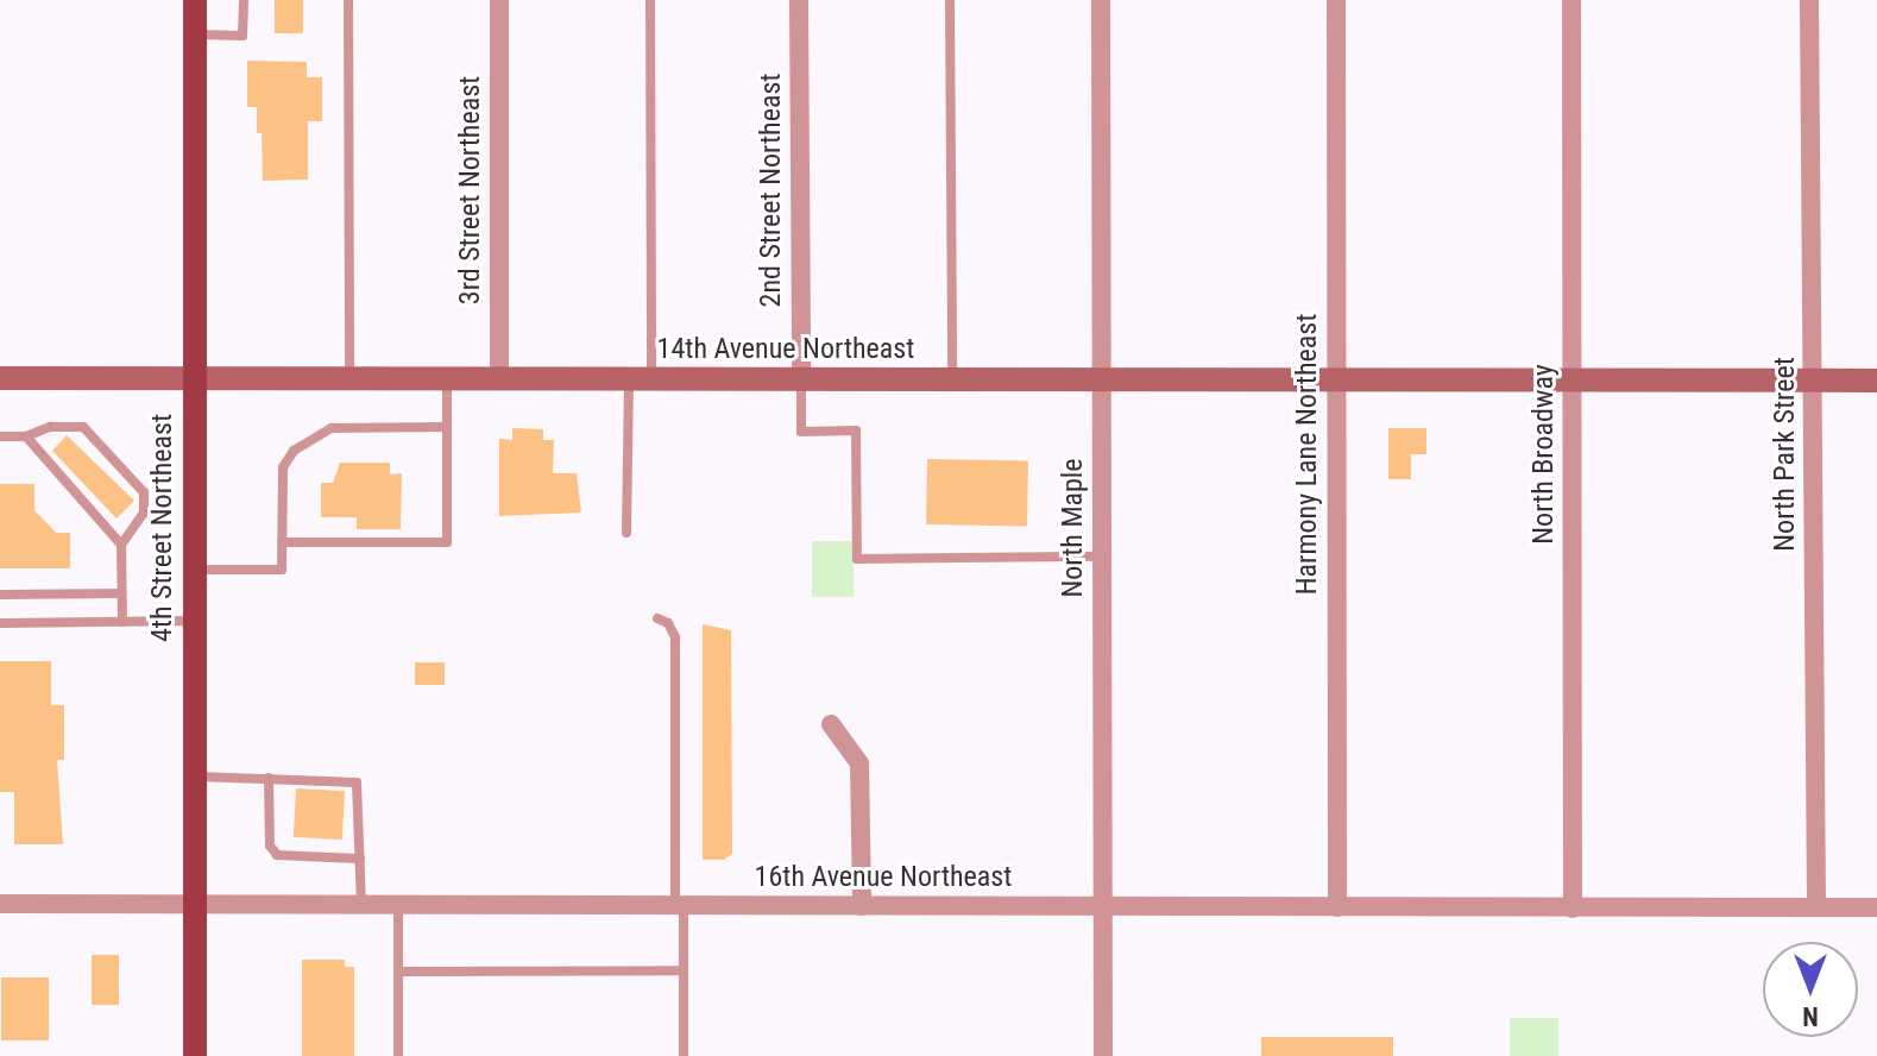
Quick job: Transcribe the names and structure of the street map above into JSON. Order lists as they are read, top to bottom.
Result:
{
  "streets": {
    "main road": ["14th Avenue Northeast", "4th Street Northeast"],
    "street": [
      "3rd Street Northeast",
      "2nd Street Northeast",
      "Harmony Lane Northeast",
      "North Broadway",
      "North Park Street",
      "North Maple",
      "16th Avenue Northeast"
    ]
  },
  "crossings": [
    ["3rd Street Northeast", "14th Avenue Northeast"],
    ["2nd Street Northeast", "14th Avenue Northeast"],
    ["14th Avenue Northeast", "Harmony Lane Northeast"],
    ["14th Avenue Northeast", "North Broadway"],
    ["14th Avenue Northeast", "North Park Street"],
    ["14th Avenue Northeast", "4th Street Northeast"],
    ["14th Avenue Northeast", "North Maple"],
    ["Harmony Lane Northeast", "16th Avenue Northeast"],
    ["North Broadway", "16th Avenue Northeast"],
    ["North Park Street", "16th Avenue Northeast"],
    ["4th Street Northeast", "16th Avenue Northeast"],
    ["North Maple", "16th Avenue Northeast"]
  ],
  "north": "bottom"
}
